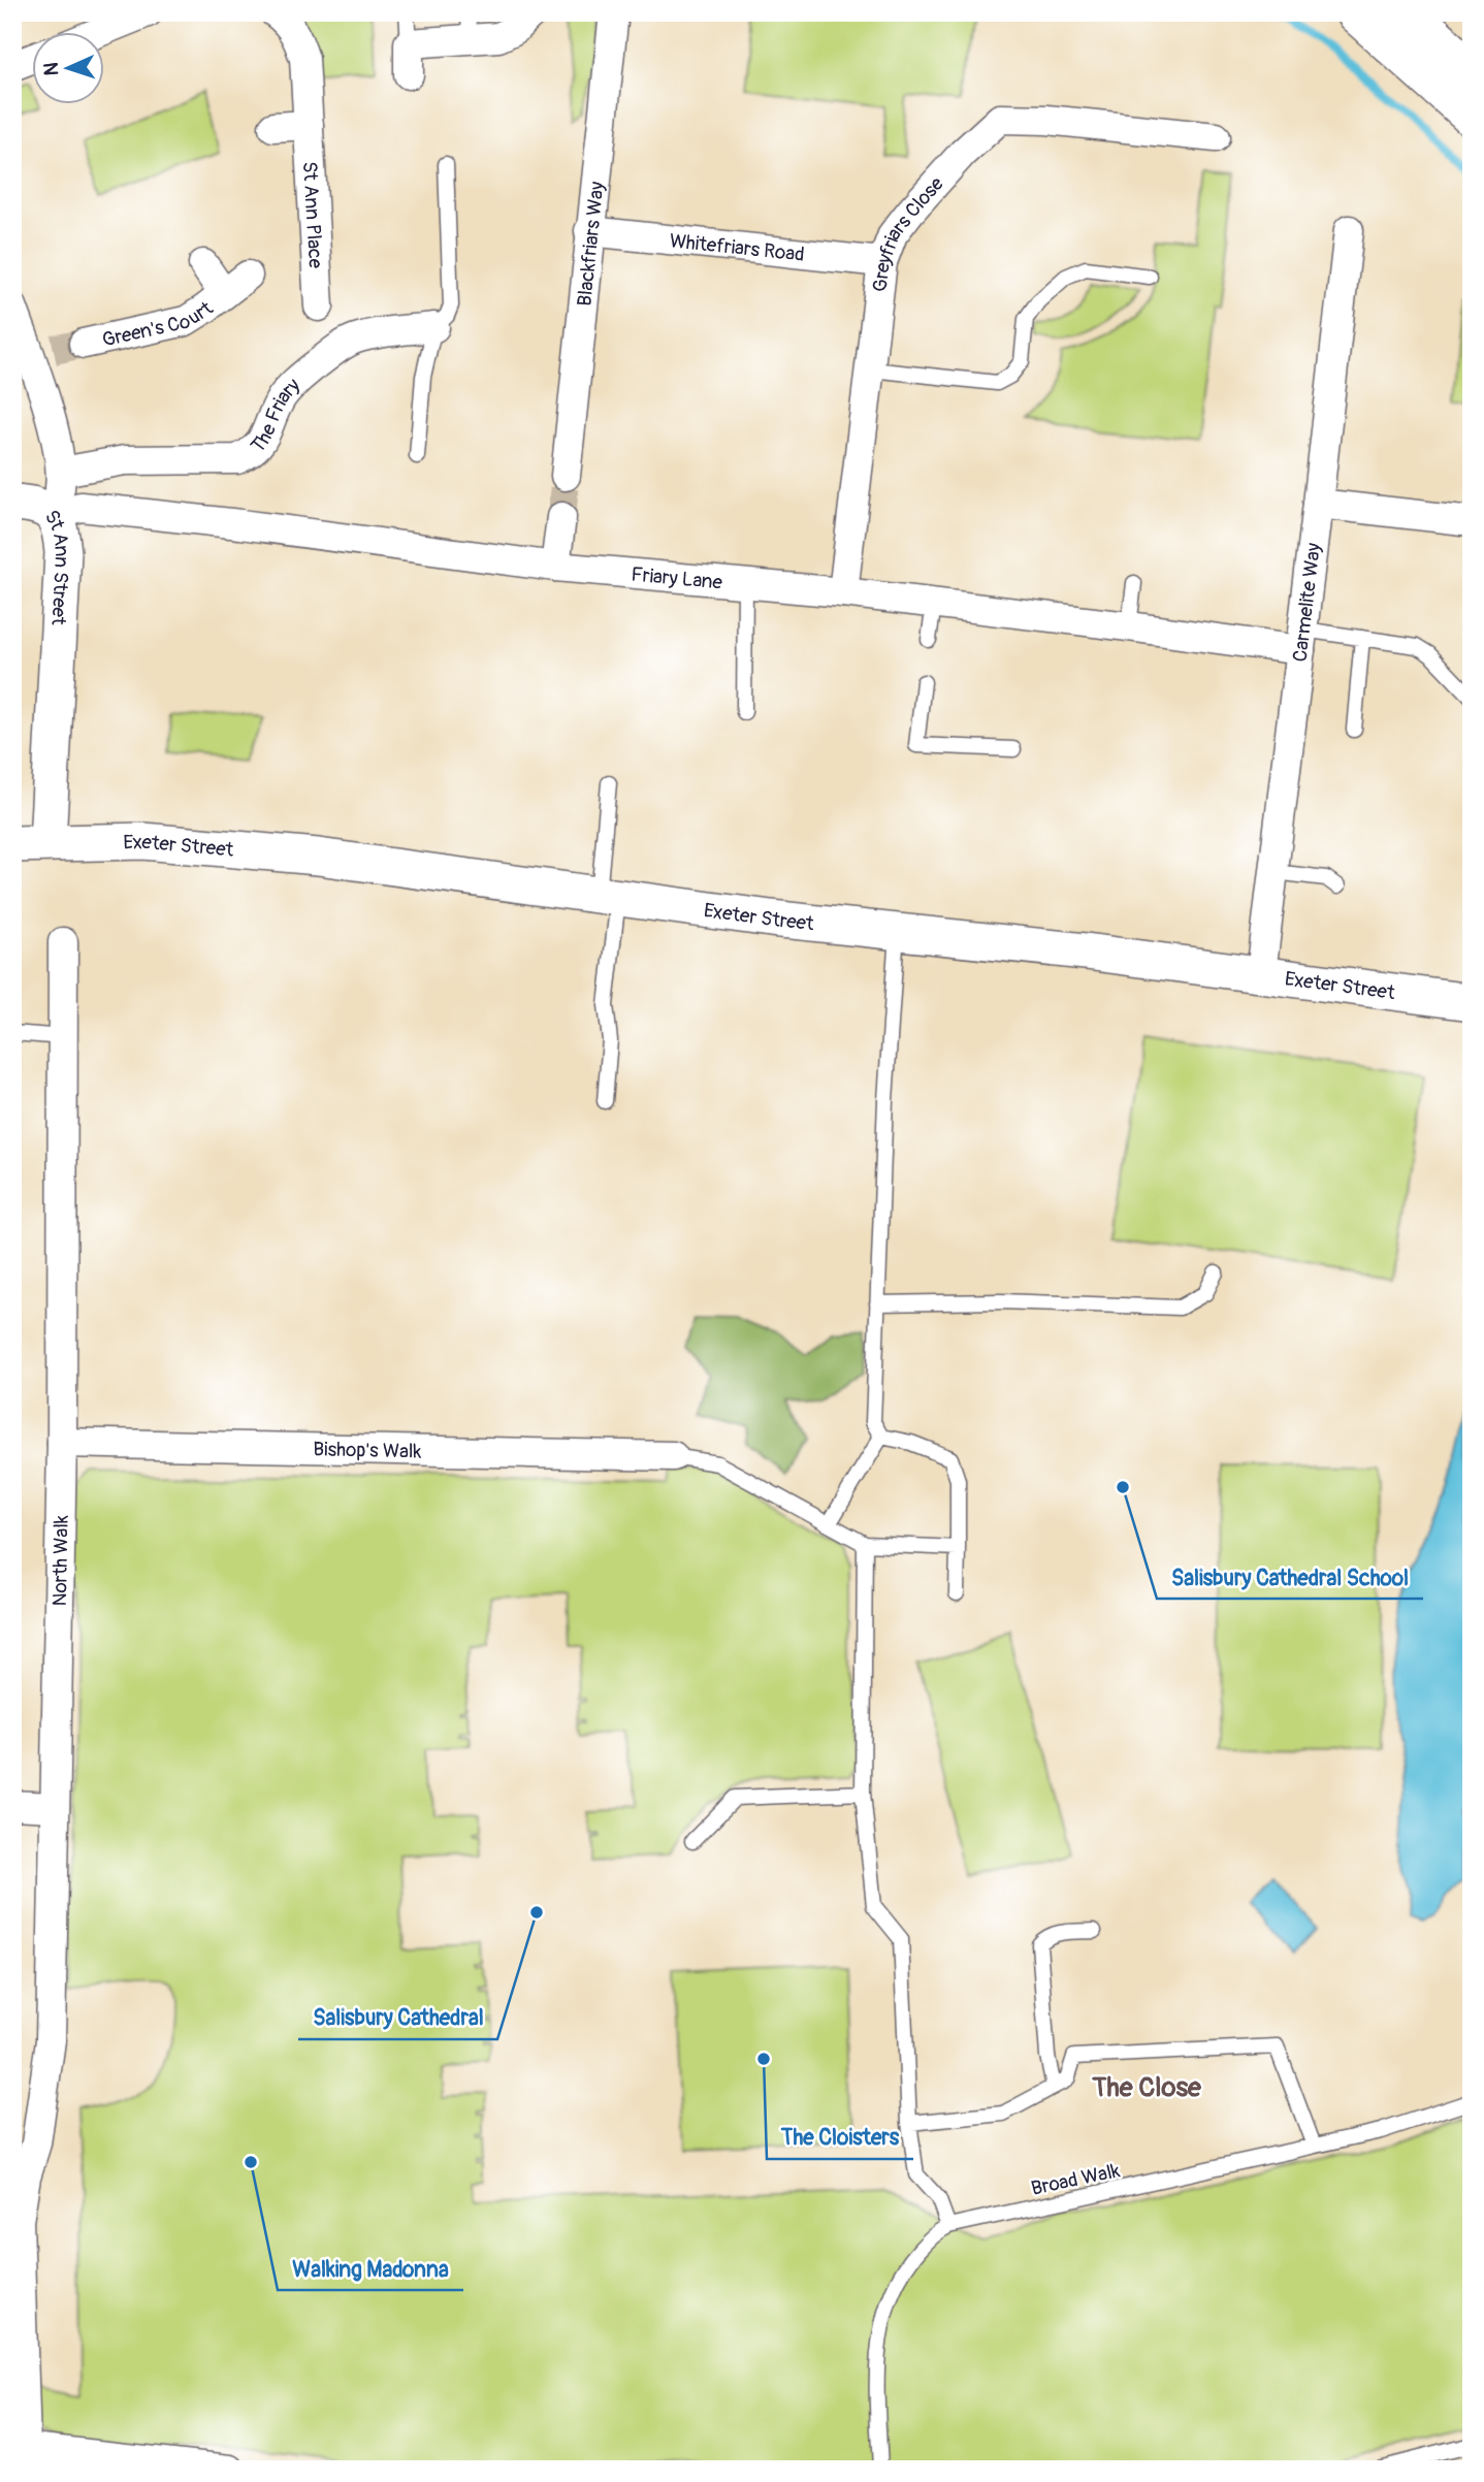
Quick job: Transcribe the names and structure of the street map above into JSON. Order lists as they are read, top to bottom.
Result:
{
  "streets": {
    "street": [
      "St Ann Place",
      "Greyfriars Close",
      "Blackfriars Way",
      "Whitefriars Road",
      "Green's Court",
      "The Friary",
      "St Ann Street",
      "Friary Lane",
      "Carmelite Way",
      "Exeter Street",
      "Bishop's Walk",
      "North Walk"
    ],
    "lane": ["Broad Walk"]
  },
  "crossings": [
    ["St Ann Place", "The Friary"],
    ["Greyfriars Close", "Whitefriars Road"],
    ["Greyfriars Close", "Friary Lane"],
    ["Blackfriars Way", "Whitefriars Road"],
    ["The Friary", "St Ann Street"],
    ["St Ann Street", "Friary Lane"],
    ["St Ann Street", "Exeter Street"],
    ["Friary Lane", "Carmelite Way"],
    ["Carmelite Way", "Exeter Street"],
    ["Bishop's Walk", "North Walk"]
  ],
  "districts": ["The Close"],
  "places": [
    "Salisbury Cathedral School",
    "Salisbury Cathedral",
    "The Cloisters",
    "Walking Madonna"
  ],
  "north": "left"
}
